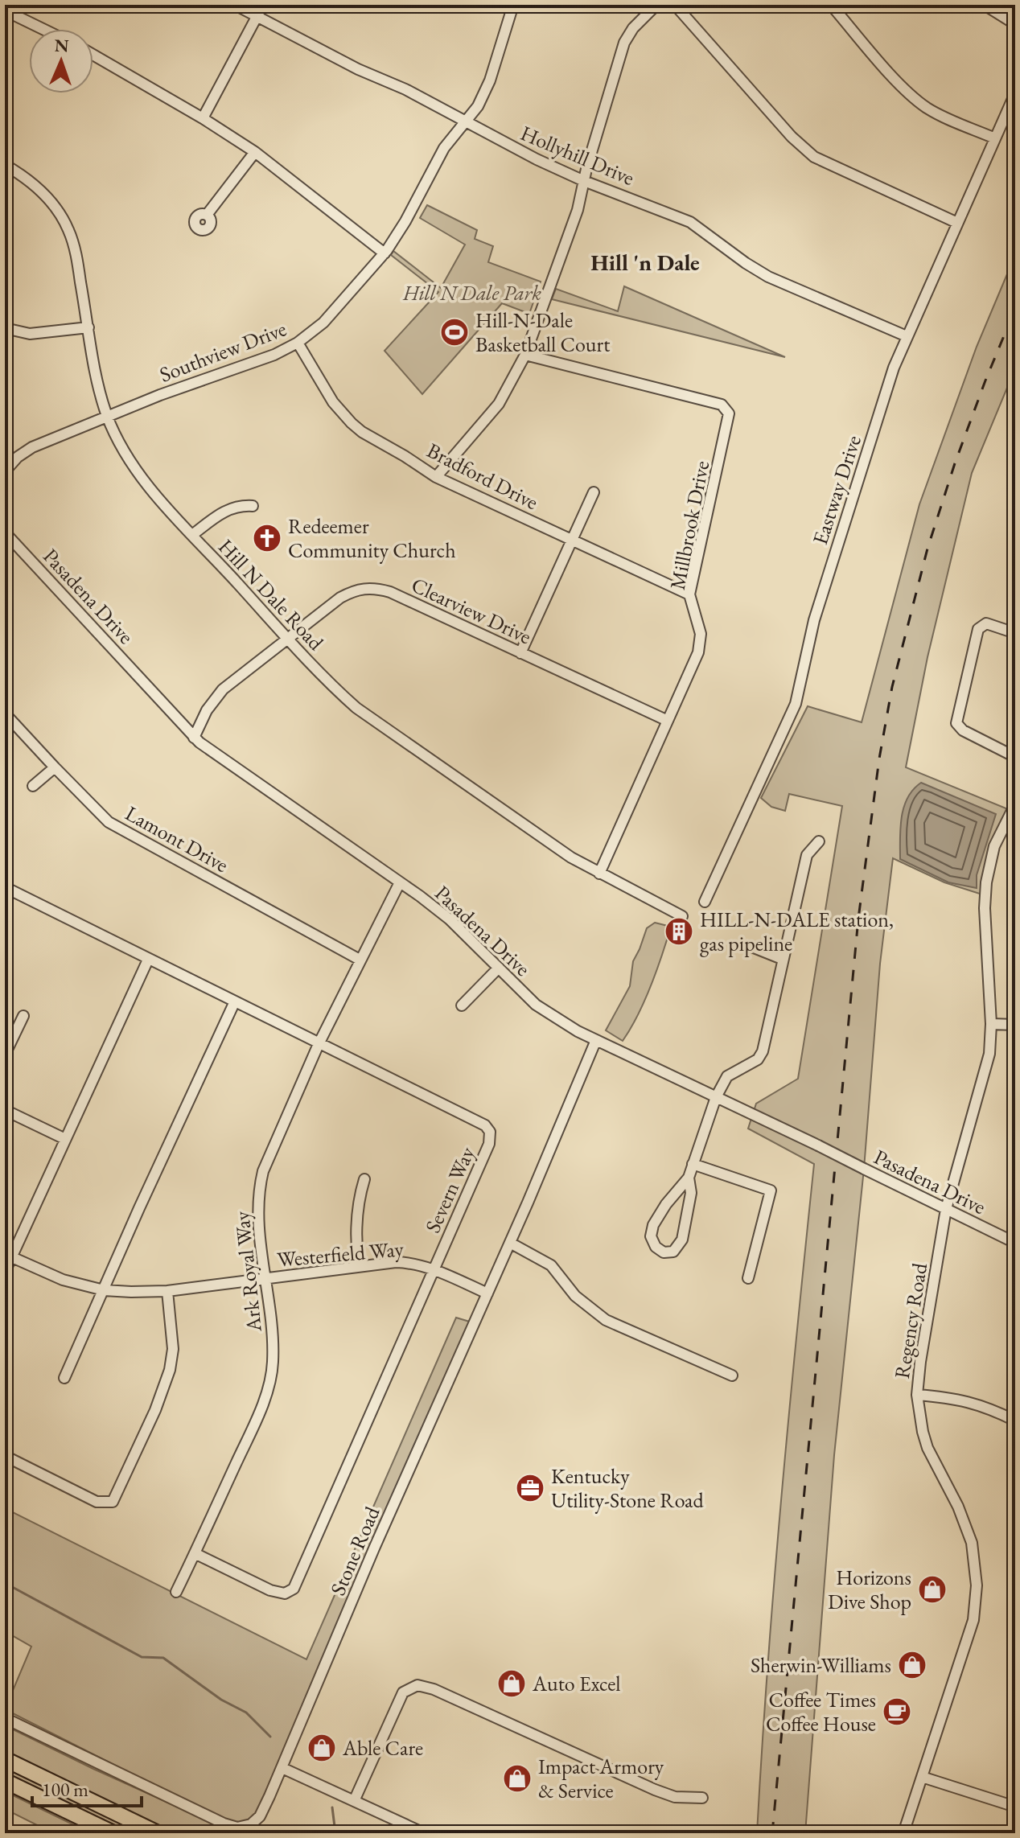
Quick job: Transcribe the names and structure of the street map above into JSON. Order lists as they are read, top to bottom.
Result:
{
  "streets": {
    "street": [
      "Hollyhill Drive",
      "Southview Drive",
      "Bradford Drive",
      "Eastway Drive",
      "Millbrook Drive",
      "Hill N Dale Road",
      "Pasadena Drive",
      "Clearview Drive",
      "Lamont Drive",
      "Severn Way",
      "Westerfield Way",
      "Ark Royal Way",
      "Regency Road",
      "Stone Road"
    ]
  },
  "crossings": [
    ["Hollyhill Drive", "Southview Drive"],
    ["Hollyhill Drive", "Eastway Drive"],
    ["Southview Drive", "Bradford Drive"],
    ["Southview Drive", "Hill N Dale Road"],
    ["Bradford Drive", "Millbrook Drive"],
    ["Millbrook Drive", "Hill N Dale Road"],
    ["Millbrook Drive", "Clearview Drive"],
    ["Hill N Dale Road", "Clearview Drive"],
    ["Pasadena Drive", "Clearview Drive"],
    ["Pasadena Drive", "Ark Royal Way"],
    ["Pasadena Drive", "Regency Road"],
    ["Pasadena Drive", "Stone Road"],
    ["Lamont Drive", "Ark Royal Way"],
    ["Severn Way", "Westerfield Way"],
    ["Severn Way", "Ark Royal Way"],
    ["Westerfield Way", "Ark Royal Way"],
    ["Westerfield Way", "Stone Road"]
  ],
  "districts": ["Hill 'n Dale"],
  "parks": ["Hill N Dale Park"],
  "places": {
    "sports": ["Hill-N-Dale Basketball Court"],
    "church": ["Redeemer Community Church"],
    "building": ["HILL-N-DALE station, gas pipeline"],
    "office": ["Kentucky Utility-Stone Road"],
    "shop": [
      "Horizons Dive Shop",
      "Sherwin-Williams",
      "Auto Excel",
      "Able Care",
      "Impact Armory & Service"
    ],
    "cafe": ["Coffee Times Coffee House"]
  },
  "scale_bar": "100 m",
  "north": "top"
}
